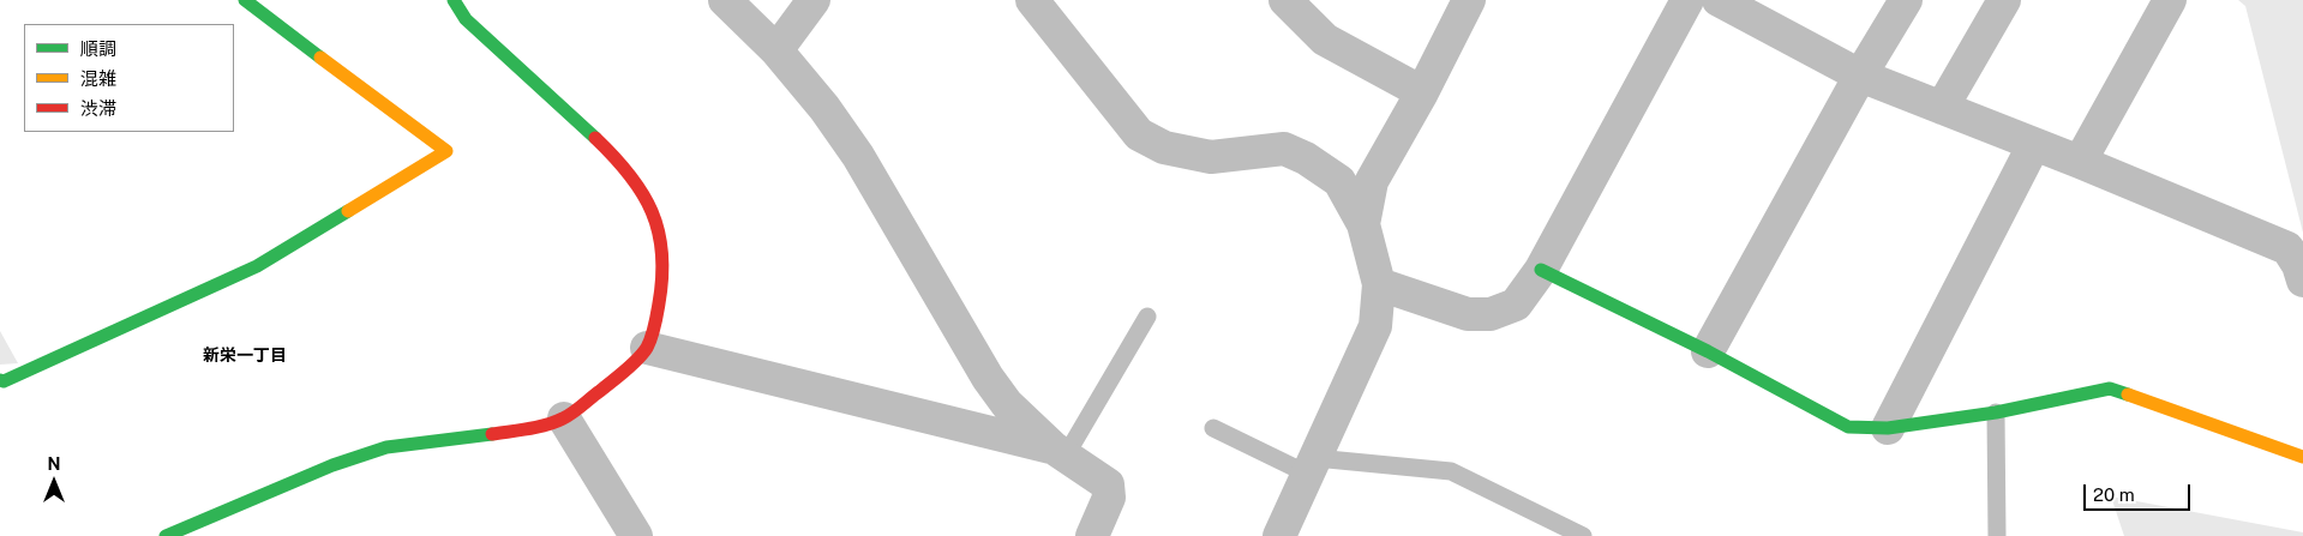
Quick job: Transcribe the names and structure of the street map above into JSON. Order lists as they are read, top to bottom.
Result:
{
  "districts": ["新栄一丁目"],
  "legend": ["順調", "混雑", "渋滞"],
  "scale_bar": "20 m",
  "north": "top"
}
